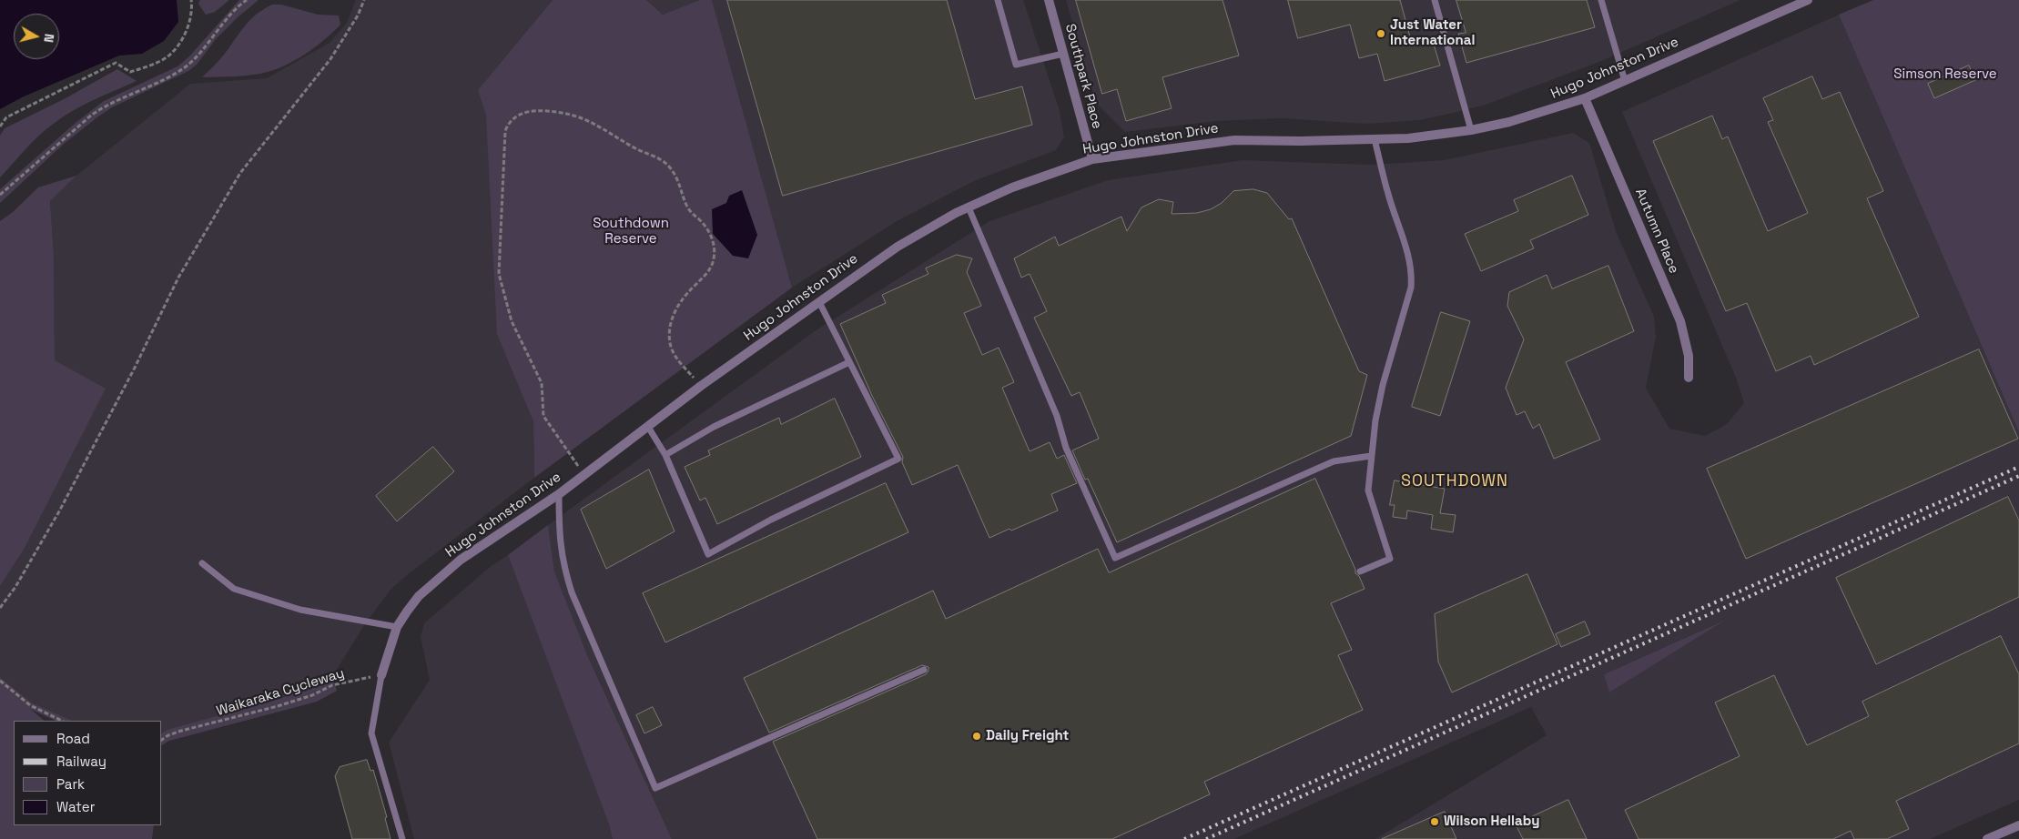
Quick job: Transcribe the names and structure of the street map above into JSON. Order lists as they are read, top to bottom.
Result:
{
  "streets": {
    "street": ["Hugo Johnston Drive", "Southpark Place", "Autumn Place"],
    "path": ["Waikaraka Cycleway"]
  },
  "crossings": [
    ["Hugo Johnston Drive", "Southpark Place"],
    ["Hugo Johnston Drive", "Autumn Place"],
    ["Hugo Johnston Drive", "Waikaraka Cycleway"]
  ],
  "districts": ["SOUTHDOWN"],
  "parks": ["Simson Reserve", "Southdown Reserve"],
  "places": ["Just Water International", "Daily Freight", "Wilson Hellaby"],
  "legend": [
    "Road",
    "Railway",
    "Park",
    "Water"
  ],
  "north": "right"
}
